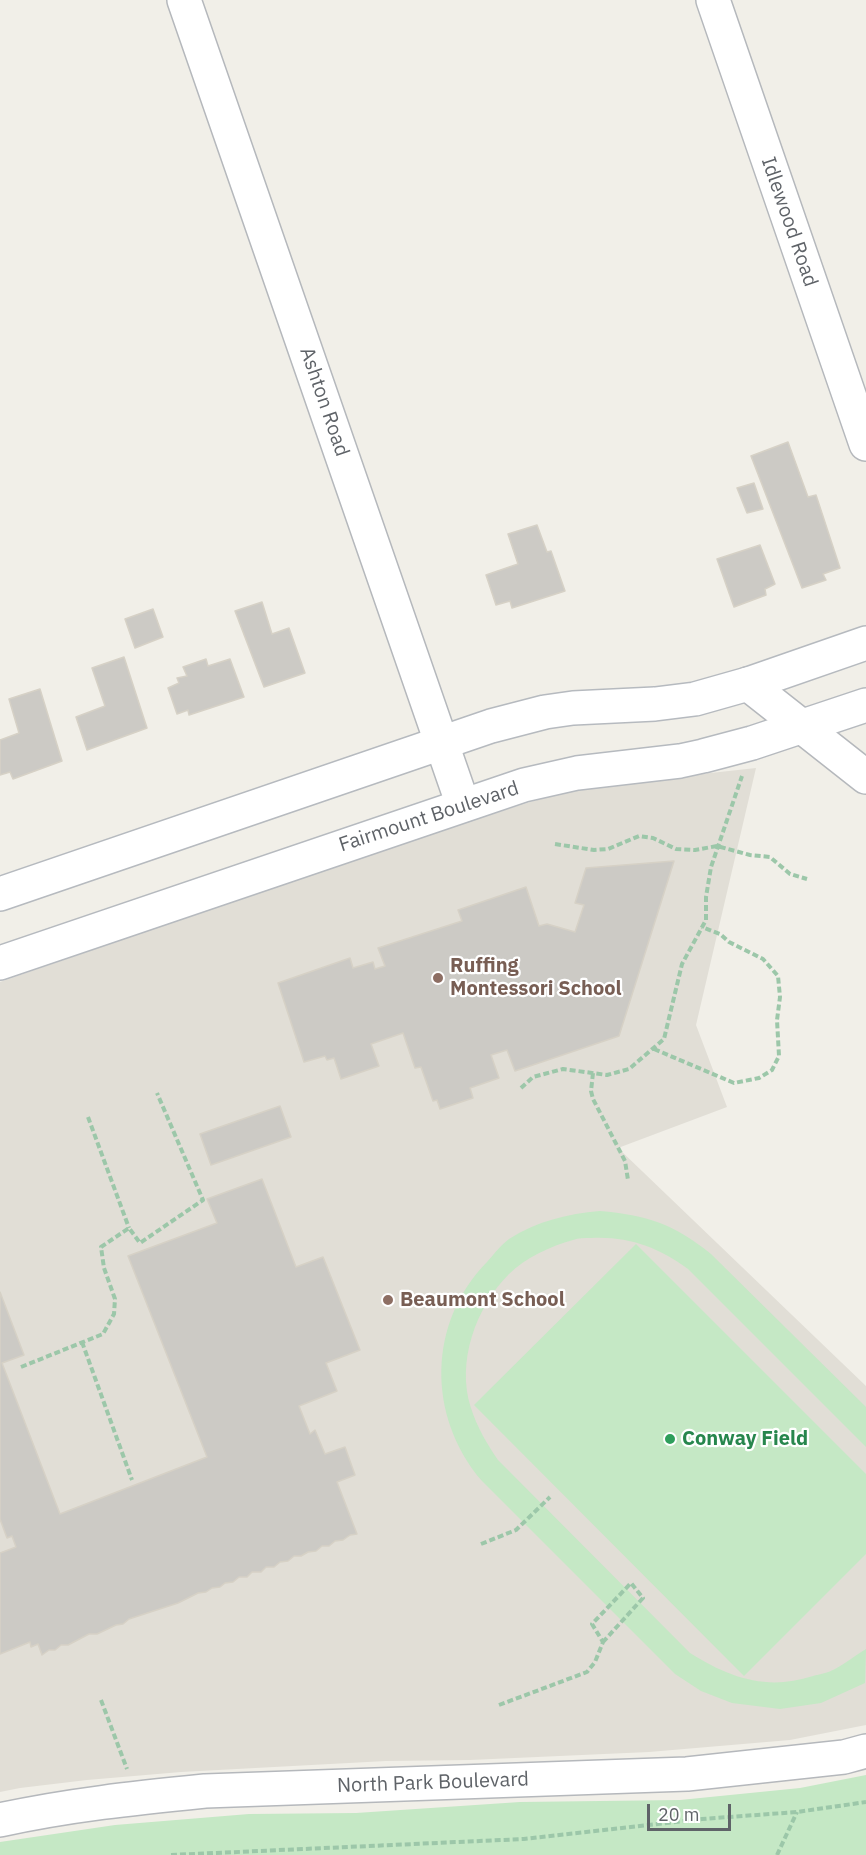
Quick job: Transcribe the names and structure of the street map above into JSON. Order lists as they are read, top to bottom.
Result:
{
  "streets": {
    "street": [
      "Idlewood Road",
      "Ashton Road",
      "Fairmount Boulevard",
      "North Park Boulevard"
    ]
  },
  "crossings": [
    ["Ashton Road", "Fairmount Boulevard"]
  ],
  "places": ["Ruffing Montessori School", "Beaumont School", "Conway Field"],
  "scale_bar": "20 m"
}
